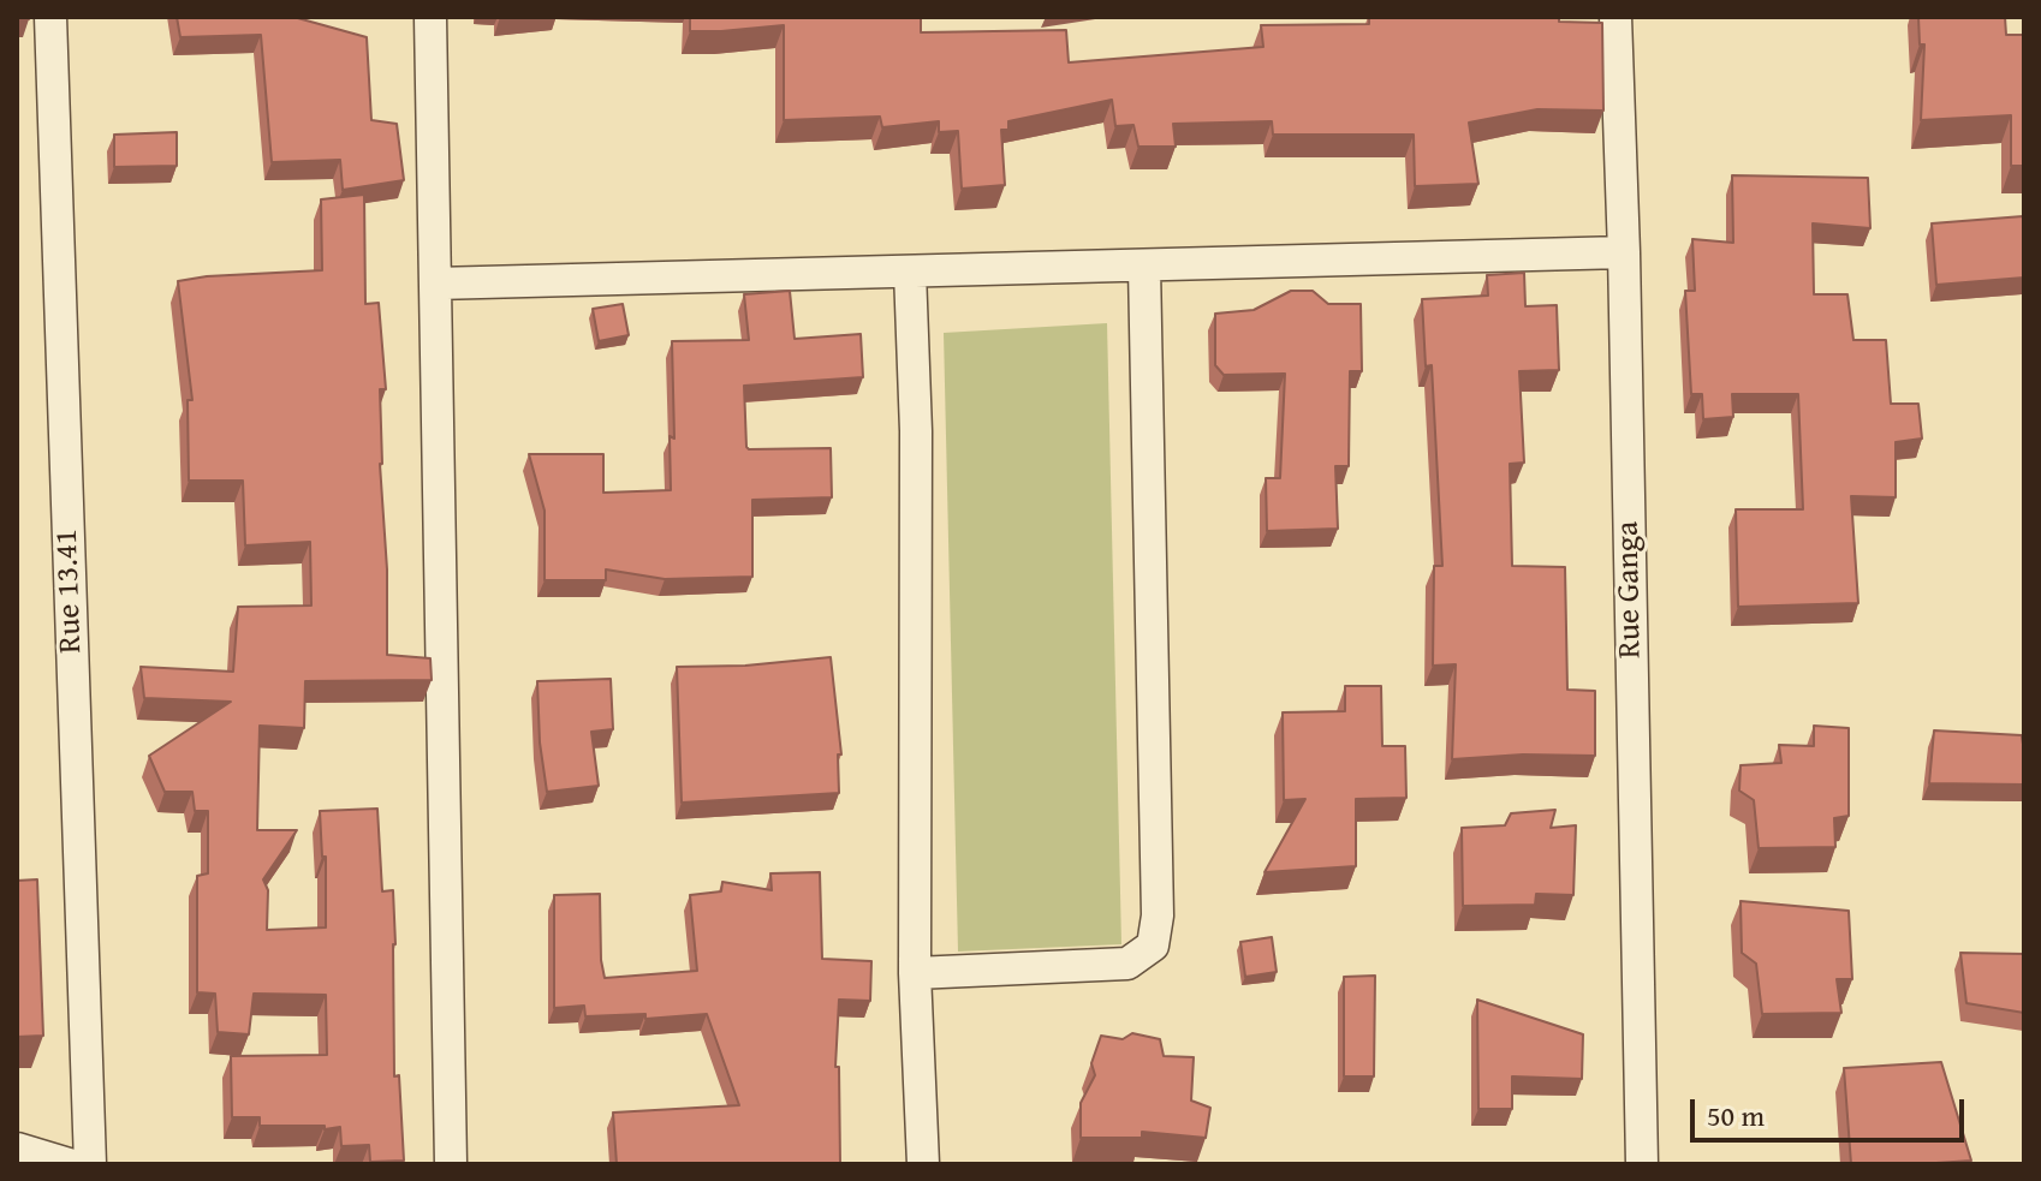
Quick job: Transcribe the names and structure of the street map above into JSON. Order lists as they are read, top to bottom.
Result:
{
  "streets": {
    "street": ["Rue Ganga", "Rue 13.41"]
  },
  "scale_bar": "50 m"
}
